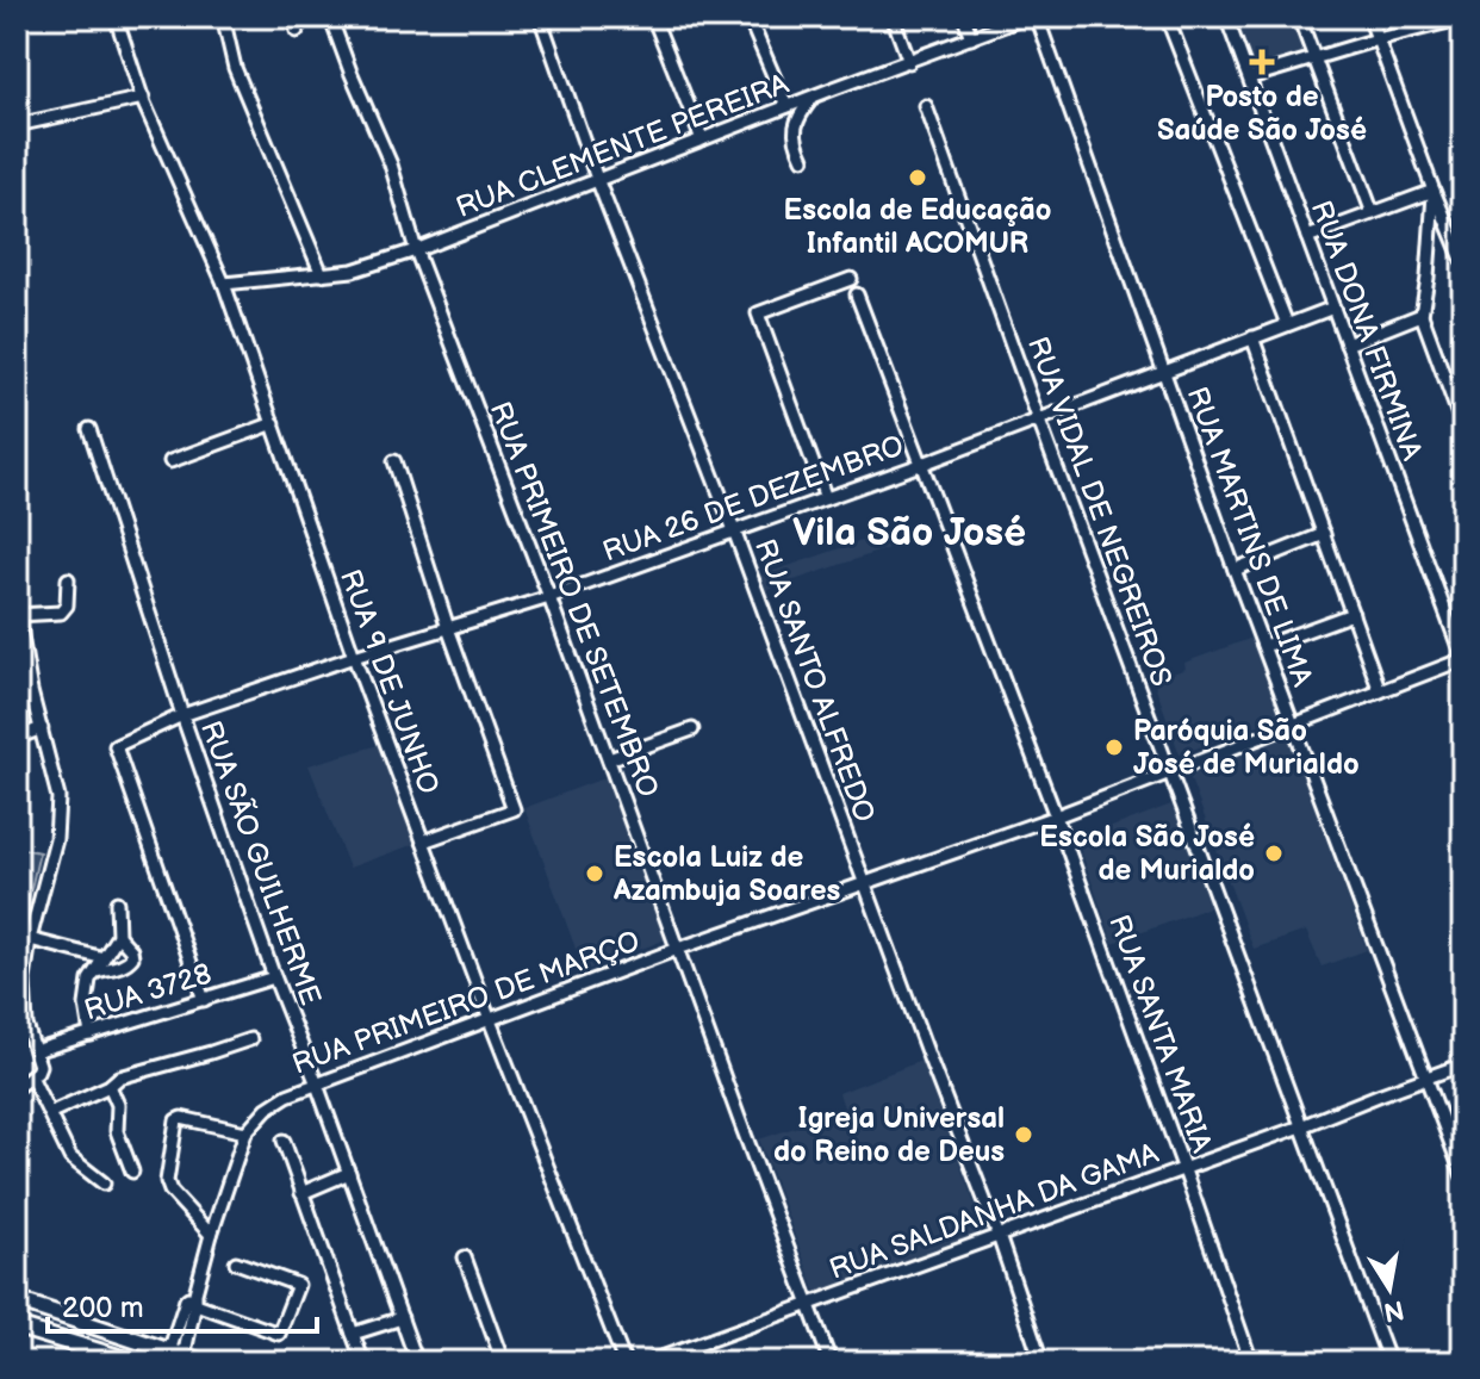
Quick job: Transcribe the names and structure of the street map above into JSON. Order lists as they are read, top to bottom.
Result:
{
  "streets": {
    "street": [
      "RUA CLEMENTE PEREIRA",
      "RUA DONA FIRMINA",
      "RUA 26 DE DEZEMBRO",
      "RUA VIDAL DE NEGREIROS",
      "RUA MARTINS DE LIMA",
      "RUA PRIMEIRO DE SETEMBRO",
      "RUA SANTO ALFREDO",
      "RUA 9 DE JUNHO",
      "RUA SÃO GUILHERME",
      "RUA 3728",
      "RUA PRIMEIRO DE MARÇO",
      "RUA SANTA MARIA",
      "RUA SALDANHA DA GAMA"
    ]
  },
  "crossings": [
    ["RUA CLEMENTE PEREIRA", "RUA PRIMEIRO DE SETEMBRO"],
    ["RUA CLEMENTE PEREIRA", "RUA SANTO ALFREDO"],
    ["RUA CLEMENTE PEREIRA", "RUA 9 DE JUNHO"],
    ["RUA DONA FIRMINA", "RUA 26 DE DEZEMBRO"],
    ["RUA DONA FIRMINA", "RUA PRIMEIRO DE MARÇO"],
    ["RUA 26 DE DEZEMBRO", "RUA VIDAL DE NEGREIROS"],
    ["RUA 26 DE DEZEMBRO", "RUA MARTINS DE LIMA"],
    ["RUA 26 DE DEZEMBRO", "RUA PRIMEIRO DE SETEMBRO"],
    ["RUA 26 DE DEZEMBRO", "RUA SANTO ALFREDO"],
    ["RUA 26 DE DEZEMBRO", "RUA 9 DE JUNHO"],
    ["RUA 26 DE DEZEMBRO", "RUA SÃO GUILHERME"],
    ["RUA 26 DE DEZEMBRO", "RUA 3728"],
    ["RUA 26 DE DEZEMBRO", "RUA SANTA MARIA"],
    ["RUA VIDAL DE NEGREIROS", "RUA PRIMEIRO DE MARÇO"],
    ["RUA VIDAL DE NEGREIROS", "RUA SALDANHA DA GAMA"],
    ["RUA MARTINS DE LIMA", "RUA PRIMEIRO DE MARÇO"],
    ["RUA MARTINS DE LIMA", "RUA SALDANHA DA GAMA"],
    ["RUA PRIMEIRO DE SETEMBRO", "RUA PRIMEIRO DE MARÇO"],
    ["RUA PRIMEIRO DE SETEMBRO", "RUA SALDANHA DA GAMA"],
    ["RUA SANTO ALFREDO", "RUA PRIMEIRO DE MARÇO"],
    ["RUA SANTO ALFREDO", "RUA SALDANHA DA GAMA"],
    ["RUA 9 DE JUNHO", "RUA PRIMEIRO DE MARÇO"],
    ["RUA SÃO GUILHERME", "RUA 3728"],
    ["RUA SÃO GUILHERME", "RUA PRIMEIRO DE MARÇO"],
    ["RUA PRIMEIRO DE MARÇO", "RUA SANTA MARIA"],
    ["RUA SANTA MARIA", "RUA SALDANHA DA GAMA"]
  ],
  "districts": ["Vila São José"],
  "places": {
    "health": ["Posto de Saúde São José"],
    "other": [
      "Escola de Educação Infantil ACOMUR",
      "Paróquia São José de Murialdo",
      "Escola São José de Murialdo",
      "Escola Luiz de Azambuja Soares",
      "Igreja Universal do Reino de Deus"
    ]
  },
  "scale_bar": "200 m",
  "north": "bottom"
}
